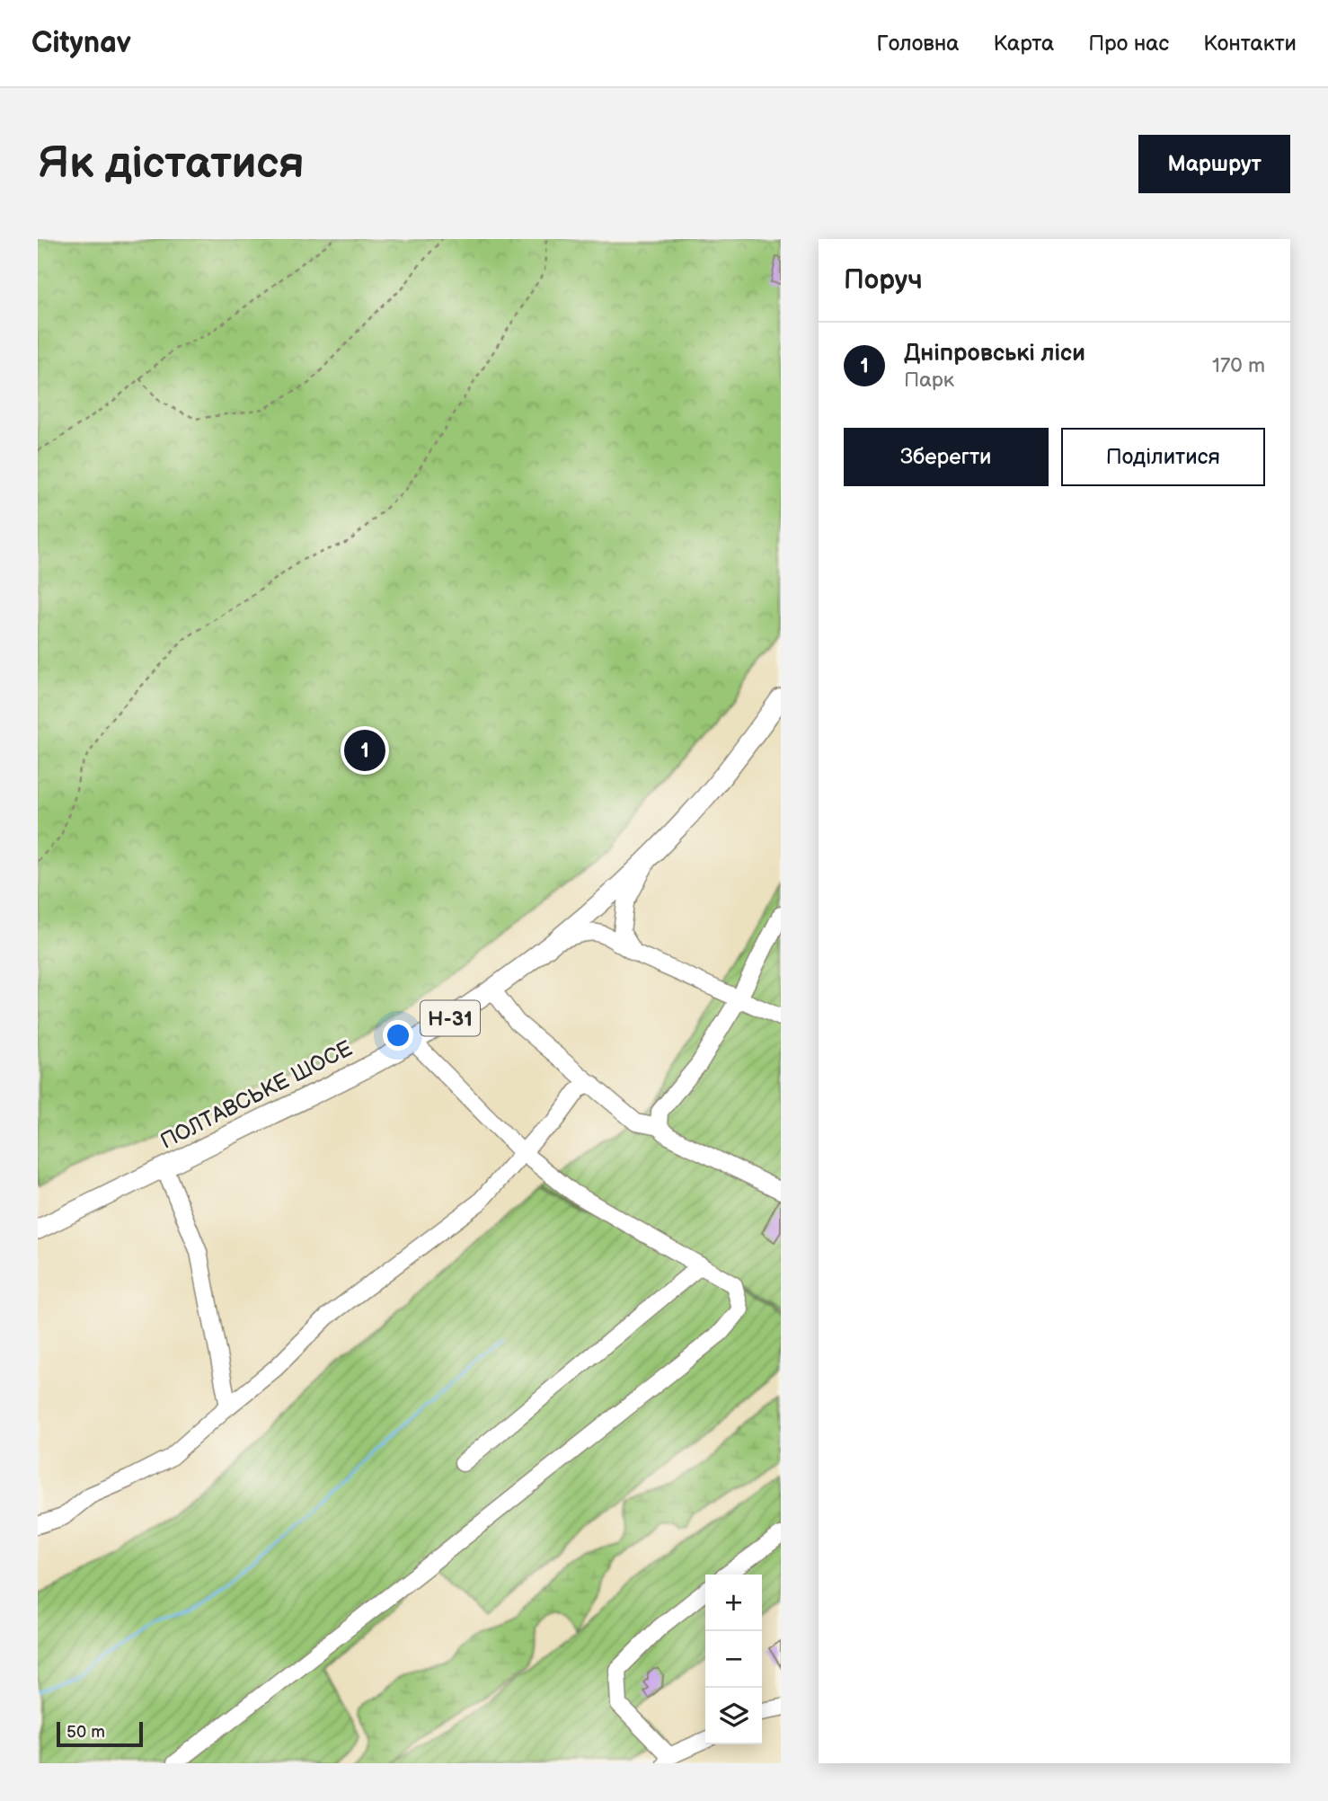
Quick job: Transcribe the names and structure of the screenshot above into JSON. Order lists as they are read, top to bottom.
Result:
{
  "streets": {
    "main road": ["Н-31", "ПОЛТАВСЬКЕ ШОСЕ"]
  },
  "scale_bar": "50 m",
  "page": {
    "header": "Citynav",
    "nav": [
      "Головна",
      "Карта",
      "Про нас",
      "Контакти"
    ],
    "buttons": [
      "Маршрут",
      ["Зберегти", "Поділитися"]
    ],
    "title": "Як дістатися",
    "heading": "Поруч",
    "list": [
      {
        "mark": "1",
        "name": "Дніпровські ліси",
        "note": "Парк",
        "value": "170 m"
      }
    ],
    "pins": "1",
    "map_buttons": ["+", "−"],
    "scale": "50 m"
  }
}
